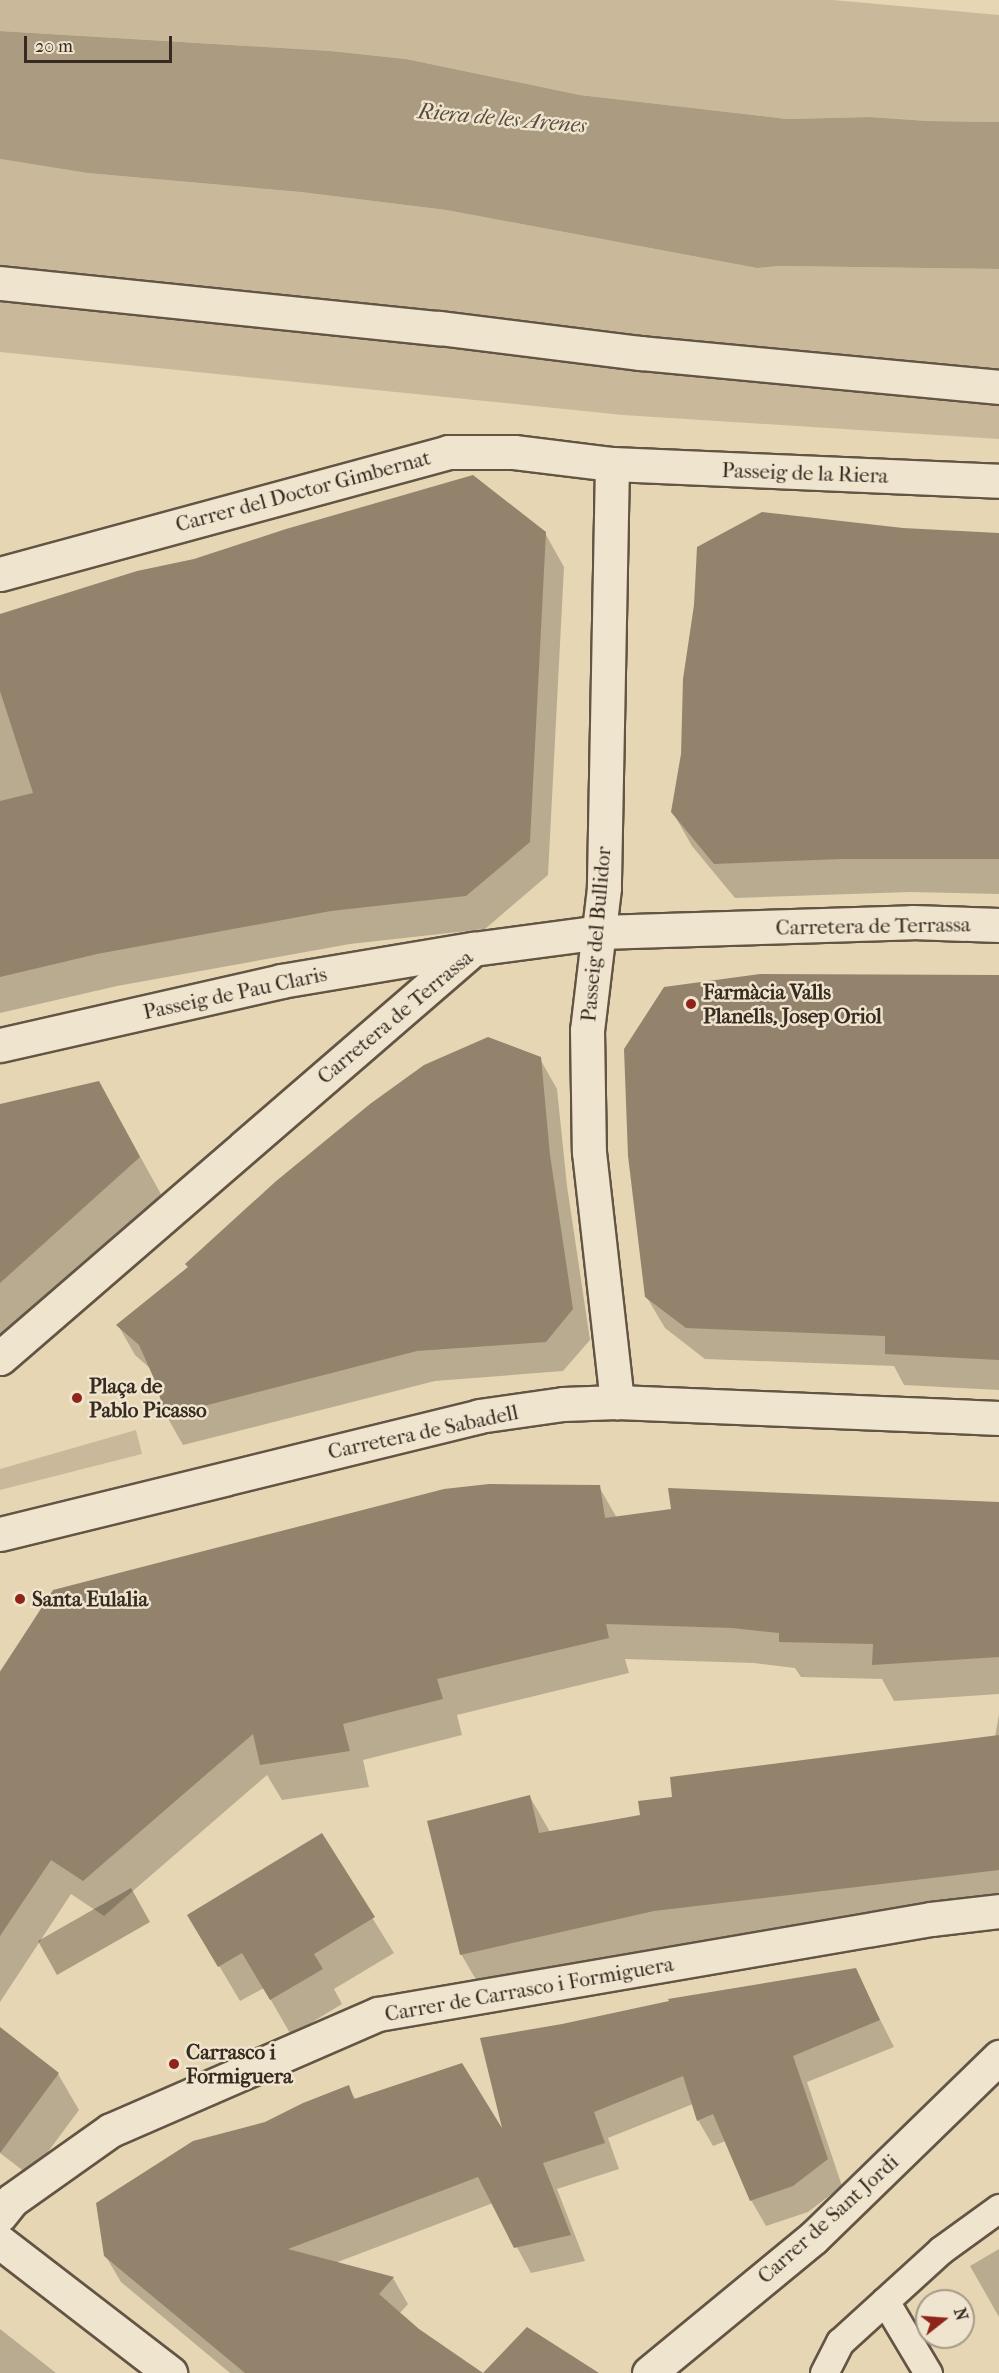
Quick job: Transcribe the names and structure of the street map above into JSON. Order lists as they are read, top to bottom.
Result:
{
  "streets": {
    "street": [
      "Passeig de la Riera",
      "Carrer del Doctor Gimbernat",
      "Carretera de Terrassa",
      "Passeig del Bullidor",
      "Passeig de Pau Claris",
      "Carretera de Sabadell",
      "Carrer de Carrasco i Formiguera",
      "Carrer de Sant Jordi"
    ]
  },
  "crossings": [
    ["Passeig de la Riera", "Carrer del Doctor Gimbernat"],
    ["Passeig de la Riera", "Passeig del Bullidor"],
    ["Carrer del Doctor Gimbernat", "Passeig del Bullidor"],
    ["Carretera de Terrassa", "Passeig del Bullidor"],
    ["Carretera de Terrassa", "Passeig de Pau Claris"],
    ["Passeig del Bullidor", "Carretera de Sabadell"]
  ],
  "water": ["Riera de les Arenes"],
  "places": [
    "Farmàcia Valls Planells, Josep Oriol",
    "Plaça de Pablo Picasso",
    "Santa Eulalia",
    "Carrasco i Formiguera"
  ],
  "scale_bar": "20 m",
  "north": "right"
}
